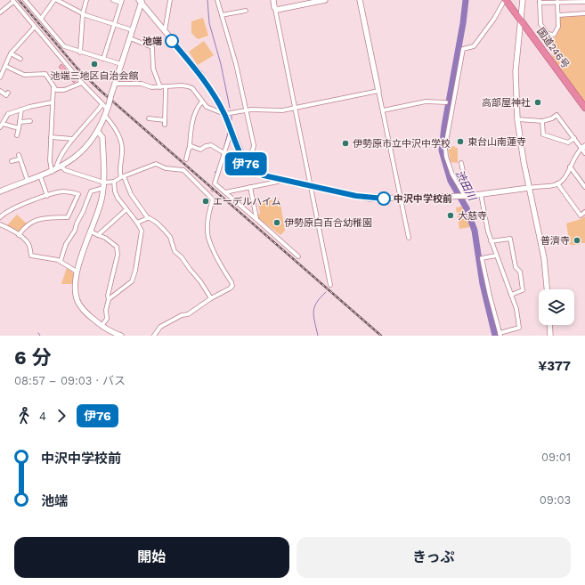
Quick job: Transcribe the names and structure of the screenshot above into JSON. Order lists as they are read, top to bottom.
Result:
{
  "streets": {
    "highway": ["国道246号"]
  },
  "water": ["渋田川"],
  "places": [
    "池端",
    "池端三地区自治会館",
    "高部屋神社",
    "東台山南蓮寺",
    "伊勢原市立中沢中学校",
    "中沢中学校前",
    "エーデルハイム",
    "大慈寺",
    "伊勢原白百合幼稚園",
    "普濟寺"
  ],
  "lines": ["bus line 伊76"],
  "page": {
    "on_map": "伊76",
    "heading": ["6 分", "08:57 – 09:03 · バス", "¥377"],
    "legs": ["4", "伊76"],
    "list": [
      {
        "name": "中沢中学校前",
        "value": "09:01"
      },
      {
        "name": "池端",
        "value": "09:03"
      }
    ],
    "buttons": ["開始", "きっぷ"]
  }
}
